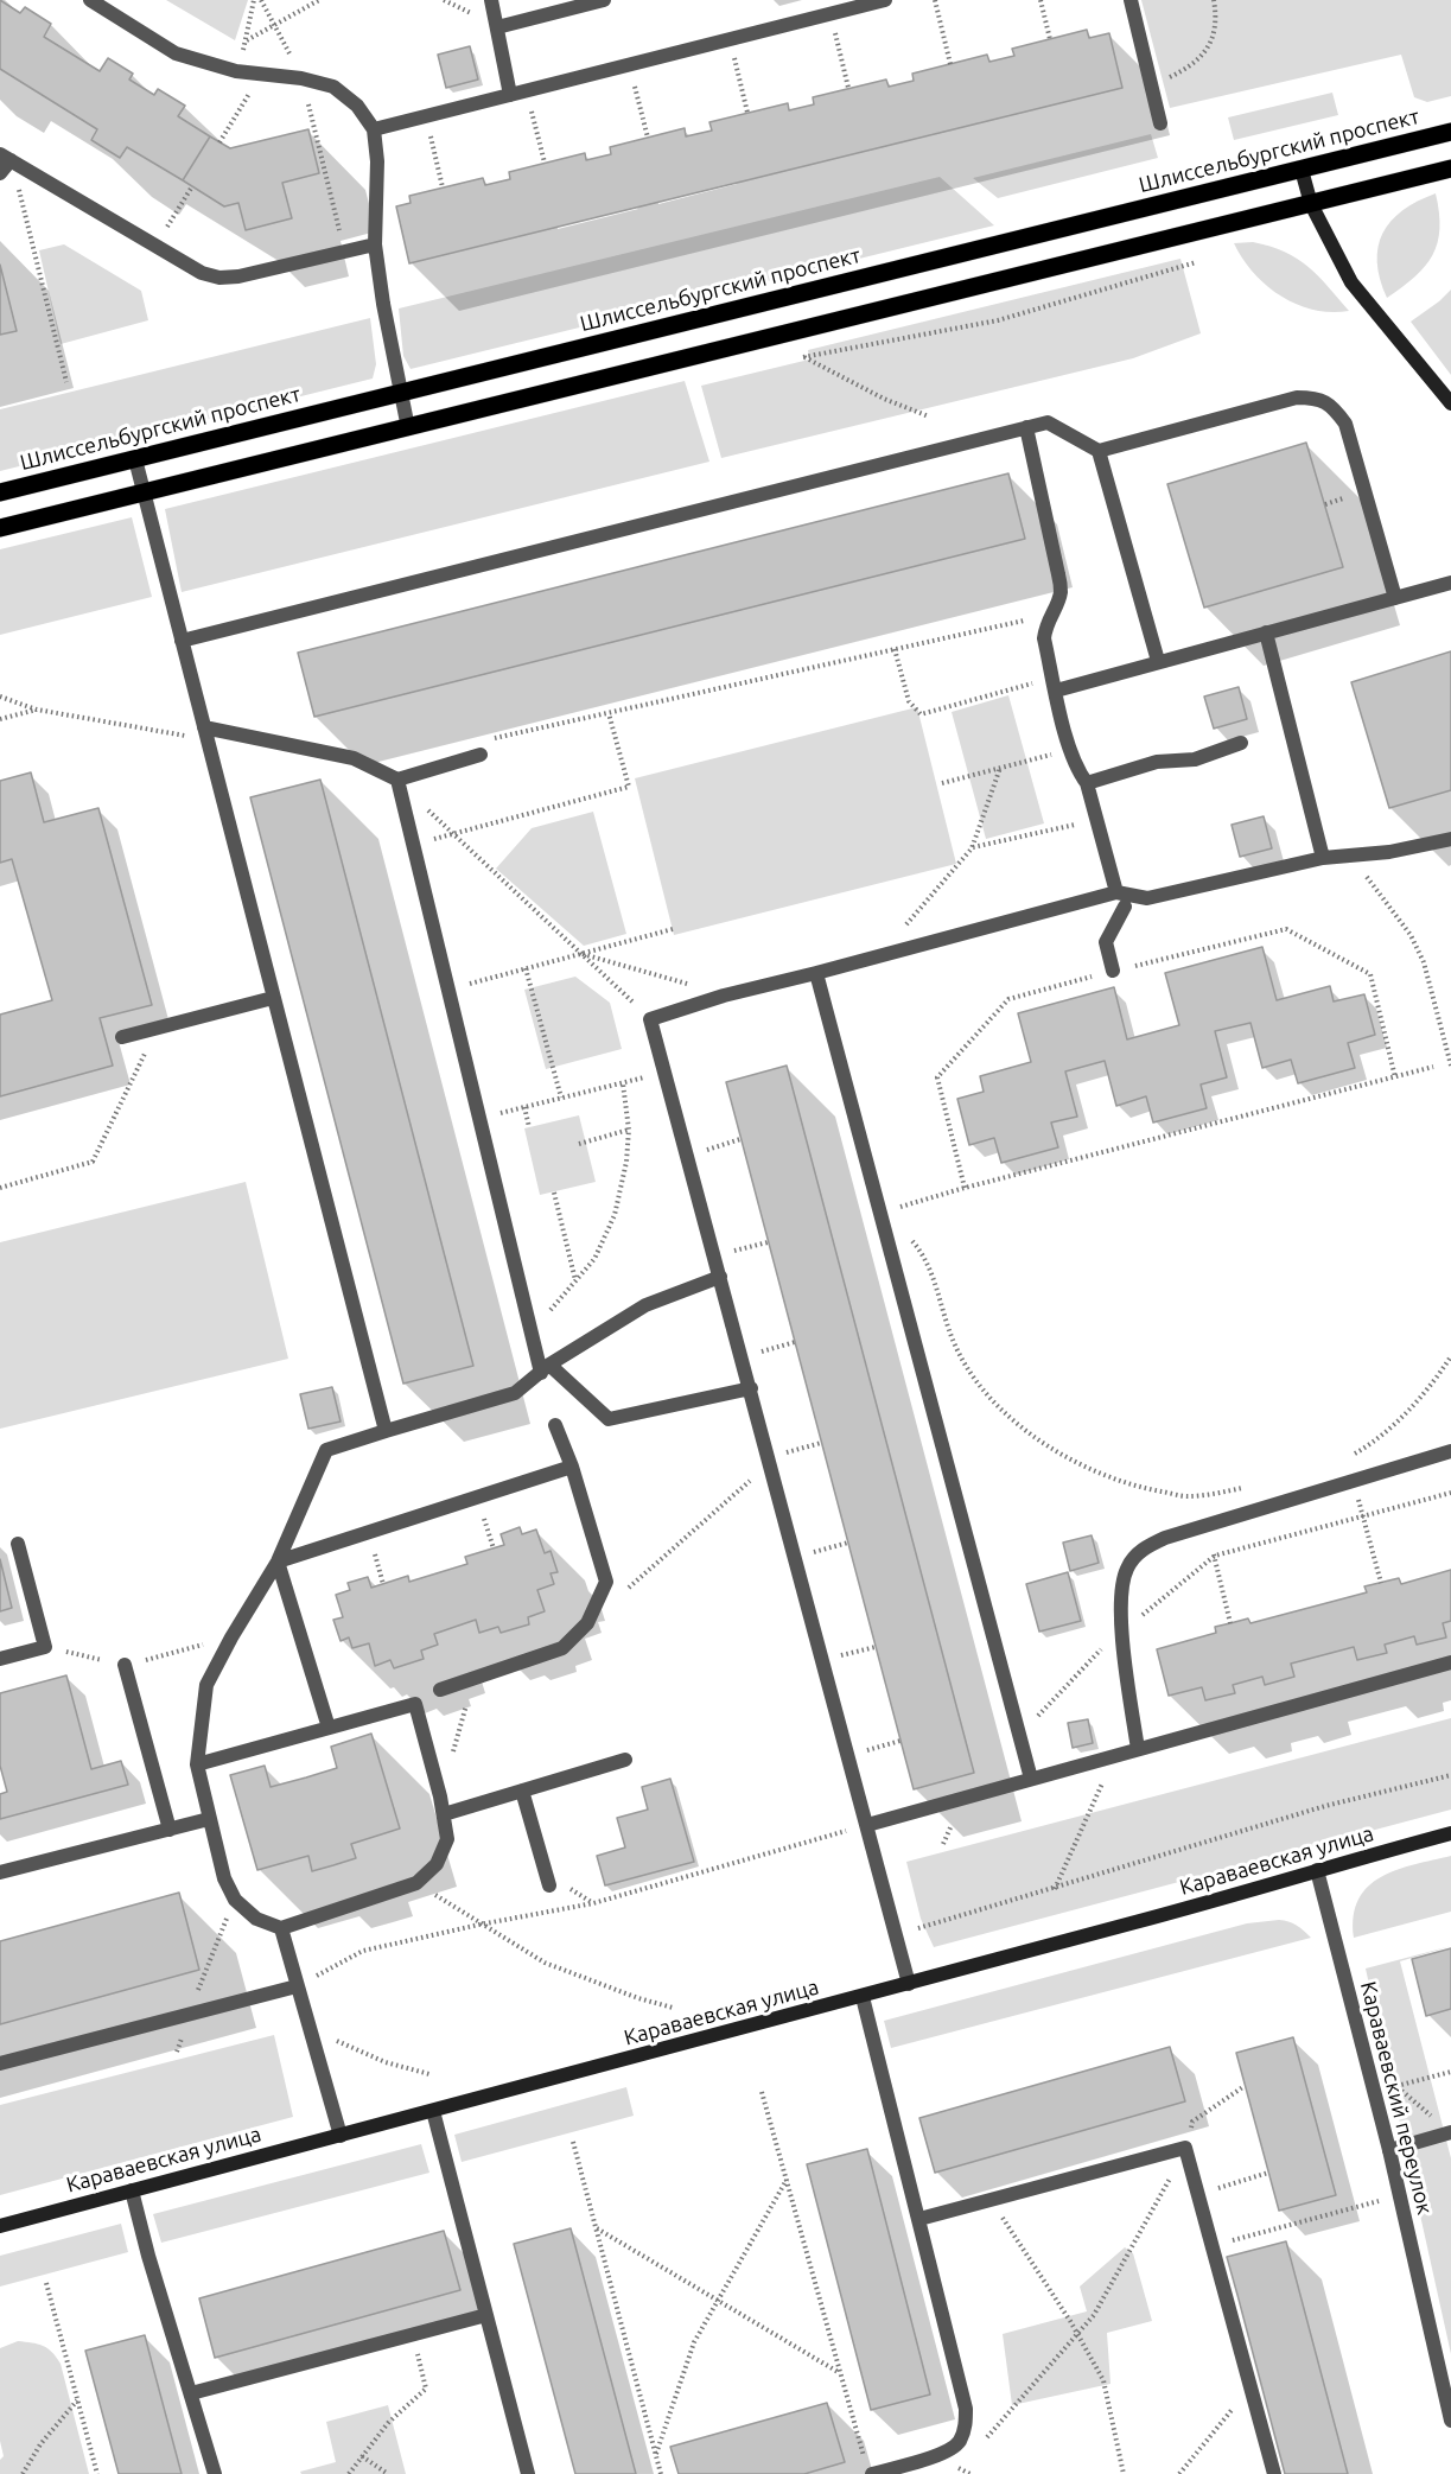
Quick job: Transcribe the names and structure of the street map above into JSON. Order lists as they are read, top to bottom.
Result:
{
  "streets": {
    "main road": ["Шлиссельбургский проспект"],
    "street": ["Караваевская улица", "Караваевский переулок"]
  },
  "crossings": [
    ["Караваевская улица", "Караваевский переулок"]
  ]
}
